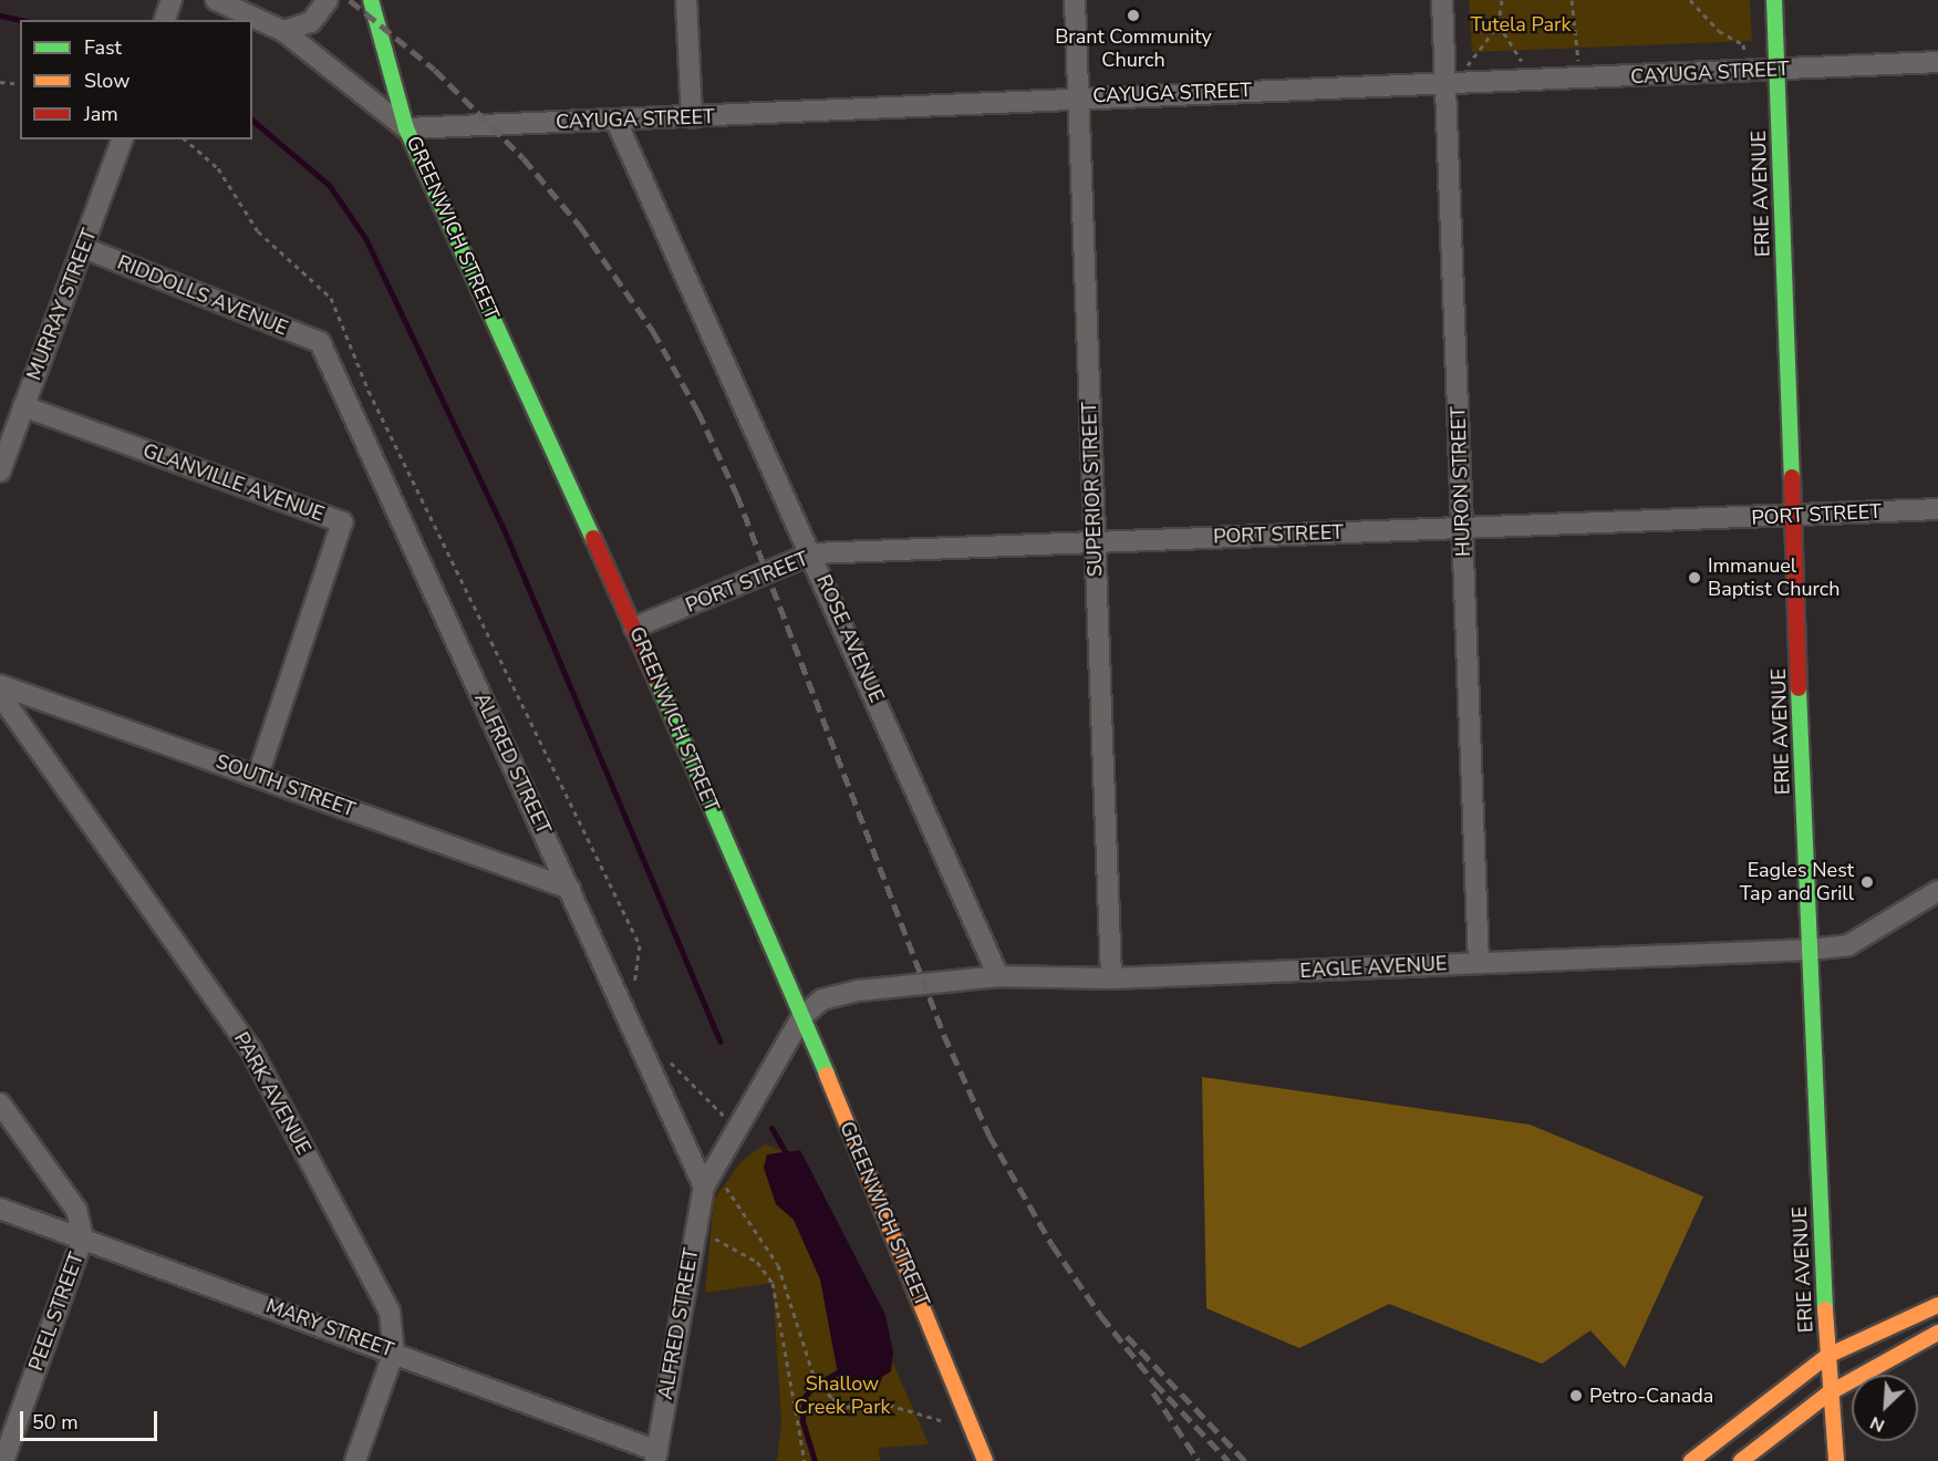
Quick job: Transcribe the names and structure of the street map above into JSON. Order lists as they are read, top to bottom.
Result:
{
  "streets": {
    "main road": ["ERIE AVENUE", "GREENWICH STREET"],
    "street": [
      "CAYUGA STREET",
      "RIDDOLLS AVENUE",
      "MURRAY STREET",
      "HURON STREET",
      "GLANVILLE AVENUE",
      "SUPERIOR STREET",
      "PORT STREET",
      "ROSE AVENUE",
      "ALFRED STREET",
      "SOUTH STREET",
      "EAGLE AVENUE",
      "PARK AVENUE",
      "PEEL STREET",
      "MARY STREET"
    ]
  },
  "crossings": [
    ["CAYUGA STREET", "ERIE AVENUE"],
    ["CAYUGA STREET", "GREENWICH STREET"],
    ["CAYUGA STREET", "HURON STREET"],
    ["CAYUGA STREET", "SUPERIOR STREET"],
    ["CAYUGA STREET", "ROSE AVENUE"],
    ["ERIE AVENUE", "PORT STREET"],
    ["ERIE AVENUE", "EAGLE AVENUE"],
    ["GREENWICH STREET", "PORT STREET"],
    ["GREENWICH STREET", "ALFRED STREET"],
    ["GREENWICH STREET", "EAGLE AVENUE"],
    ["RIDDOLLS AVENUE", "MURRAY STREET"],
    ["RIDDOLLS AVENUE", "ALFRED STREET"],
    ["MURRAY STREET", "GLANVILLE AVENUE"],
    ["HURON STREET", "PORT STREET"],
    ["HURON STREET", "EAGLE AVENUE"],
    ["GLANVILLE AVENUE", "SOUTH STREET"],
    ["SUPERIOR STREET", "PORT STREET"],
    ["SUPERIOR STREET", "EAGLE AVENUE"],
    ["PORT STREET", "ROSE AVENUE"],
    ["ROSE AVENUE", "EAGLE AVENUE"],
    ["ALFRED STREET", "SOUTH STREET"],
    ["ALFRED STREET", "EAGLE AVENUE"],
    ["ALFRED STREET", "MARY STREET"],
    ["PARK AVENUE", "MARY STREET"],
    ["PEEL STREET", "MARY STREET"]
  ],
  "parks": ["Tutela Park", "Shallow Creek Park"],
  "places": [
    "Brant Community Church",
    "Immanuel Baptist Church",
    "Eagles Nest Tap and Grill",
    "Petro-Canada"
  ],
  "legend": ["Fast", "Slow", "Jam"],
  "scale_bar": "50 m",
  "north": "bottom left"
}
